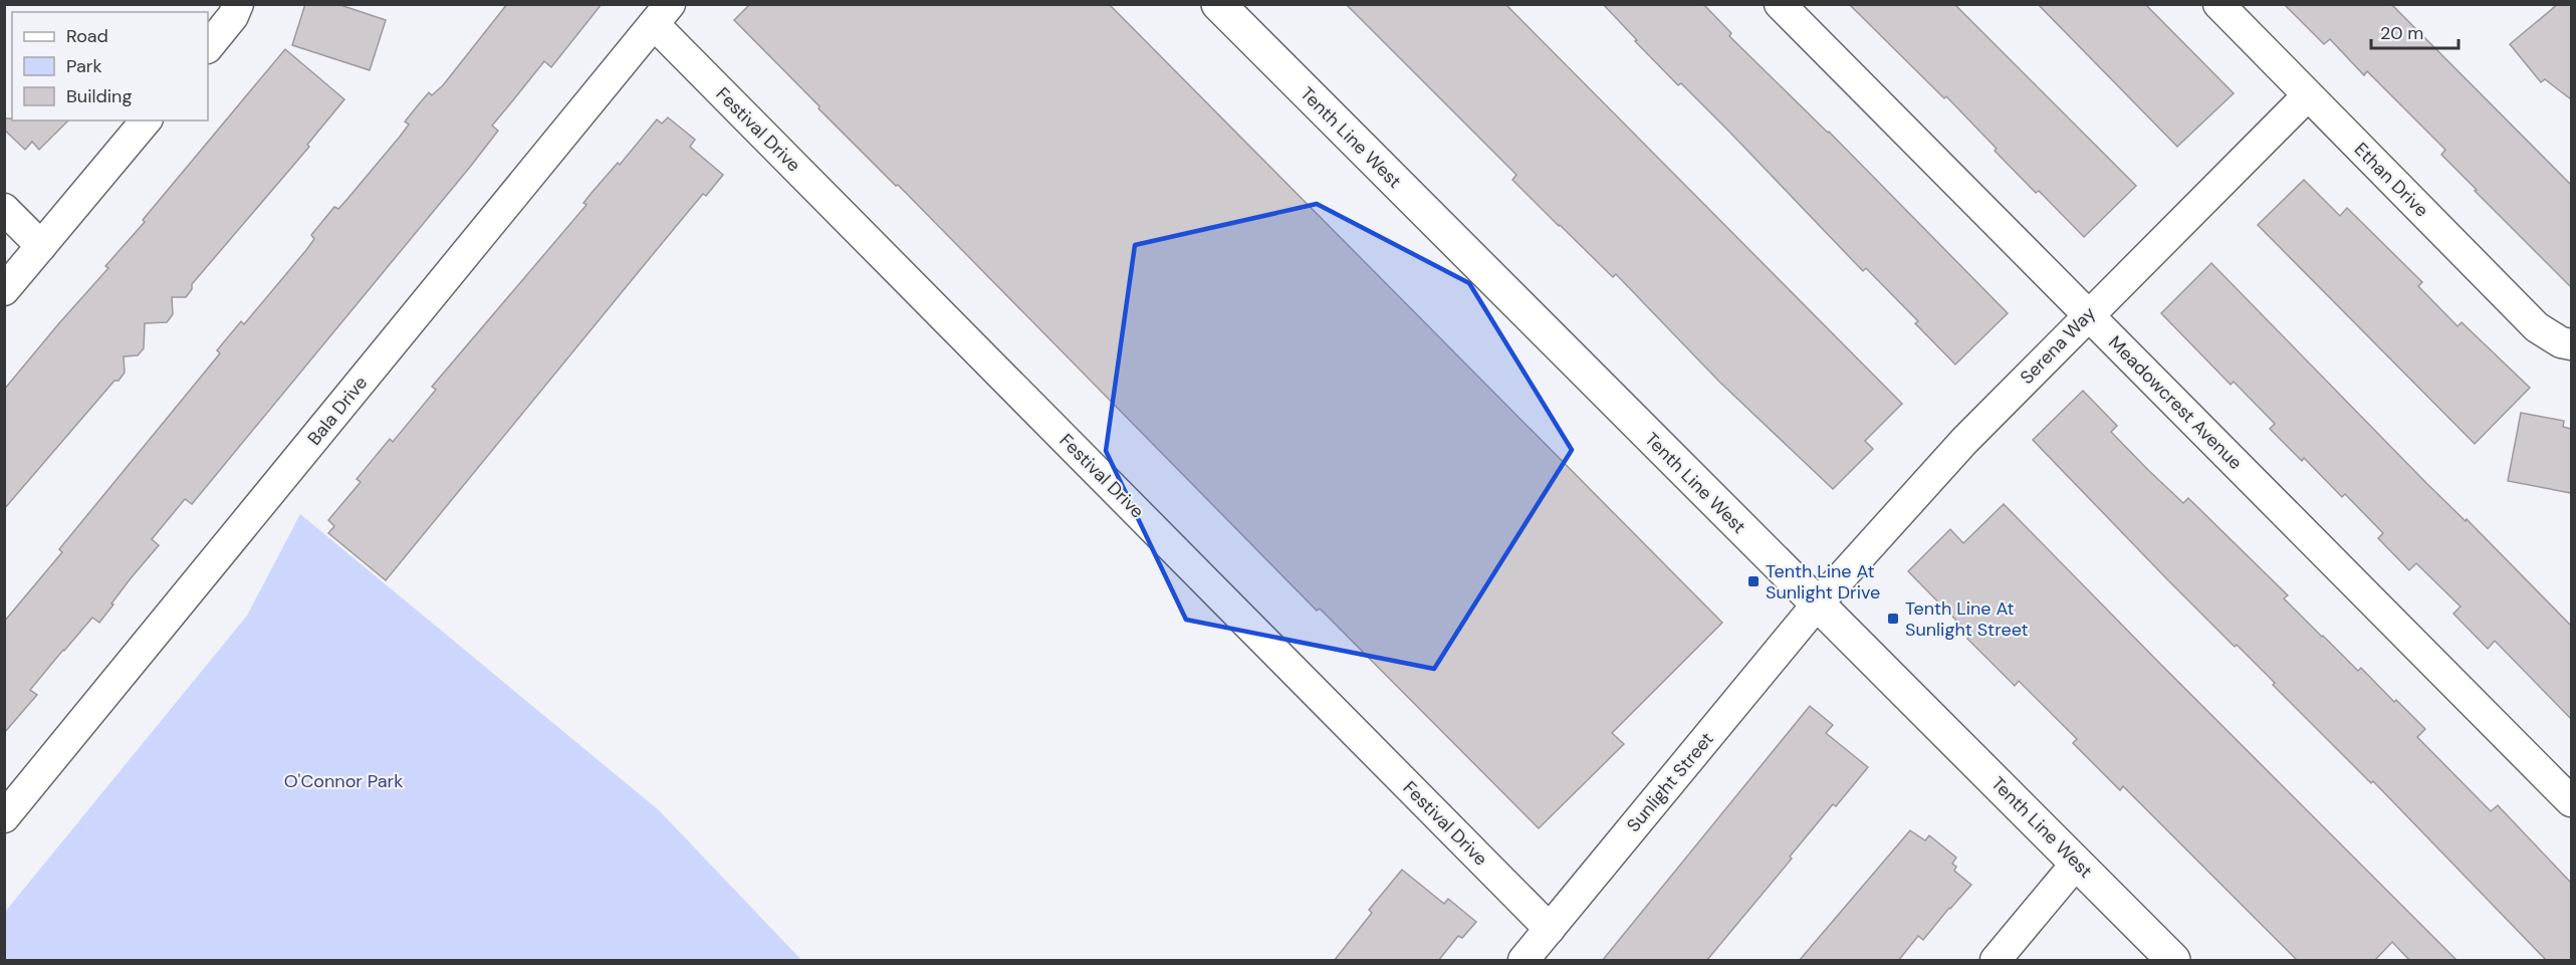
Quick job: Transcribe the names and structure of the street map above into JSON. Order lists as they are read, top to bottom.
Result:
{
  "streets": {
    "street": [
      "Festival Drive",
      "Tenth Line West",
      "Ethan Drive",
      "Serena Way",
      "Meadowcrest Avenue",
      "Bala Drive",
      "Sunlight Street"
    ]
  },
  "crossings": [
    ["Festival Drive", "Bala Drive"],
    ["Festival Drive", "Sunlight Street"],
    ["Tenth Line West", "Serena Way"],
    ["Tenth Line West", "Sunlight Street"],
    ["Ethan Drive", "Serena Way"],
    ["Serena Way", "Meadowcrest Avenue"],
    ["Serena Way", "Sunlight Street"]
  ],
  "parks": ["O'Connor Park"],
  "places": {
    "transit": ["Tenth Line At Sunlight Drive", "Tenth Line At Sunlight Street"]
  },
  "legend": ["Road", "Park", "Building"],
  "scale_bar": "20 m"
}
